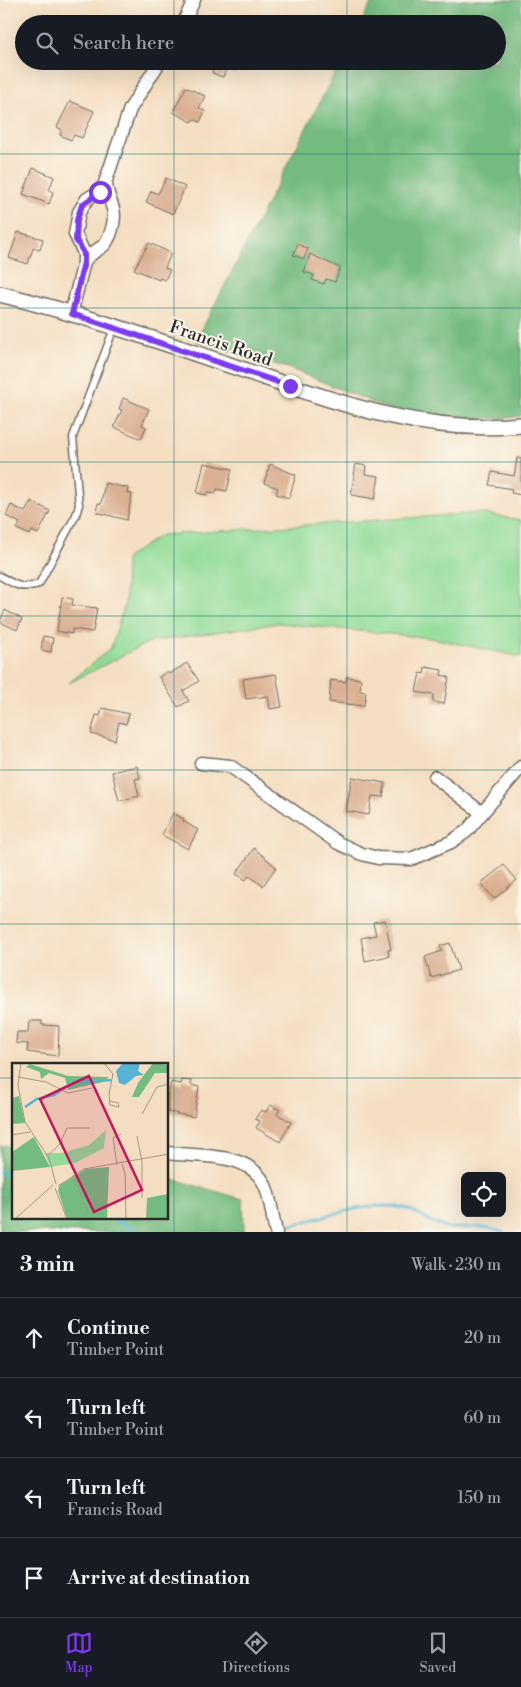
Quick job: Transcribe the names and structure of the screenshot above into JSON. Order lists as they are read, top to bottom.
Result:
{
  "streets": {
    "street": ["Francis Road"]
  },
  "page": {
    "search": "Search here",
    "heading": ["3 min", "Walk · 230 m"],
    "list": [
      ["Continue", "Timber Point", "20 m"],
      ["Turn left", "Timber Point", "60 m"],
      ["Turn left", "Francis Road", "150 m"],
      "Arrive at destination"
    ],
    "nav": ["Map", "Directions", "Saved"]
  }
}
